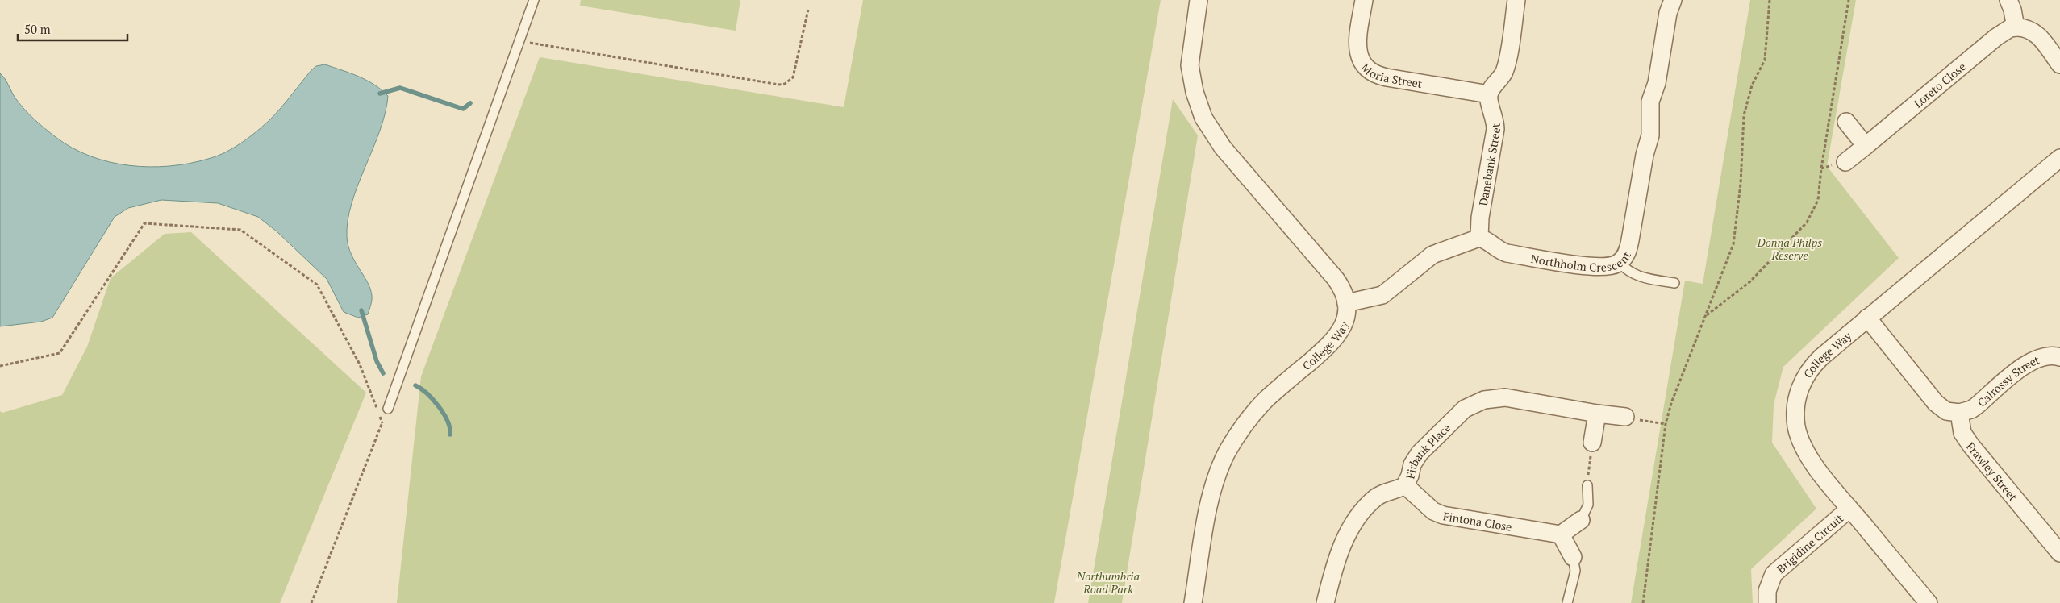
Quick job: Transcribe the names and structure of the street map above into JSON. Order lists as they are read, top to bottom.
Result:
{
  "streets": {
    "street": [
      "Moria Street",
      "Loreto Close",
      "Danebank Street",
      "Northholm Crescent",
      "College Way",
      "Calrossy Street",
      "Firbank Place",
      "Frawley Street",
      "Fintona Close",
      "Brigidine Circuit"
    ]
  },
  "crossings": [
    ["Moria Street", "Danebank Street"],
    ["Danebank Street", "Northholm Crescent"],
    ["College Way", "Brigidine Circuit"],
    ["Calrossy Street", "Frawley Street"],
    ["Firbank Place", "Fintona Close"]
  ],
  "parks": ["Donna Philps Reserve", "Northumbria Road Park"],
  "scale_bar": "50 m"
}
